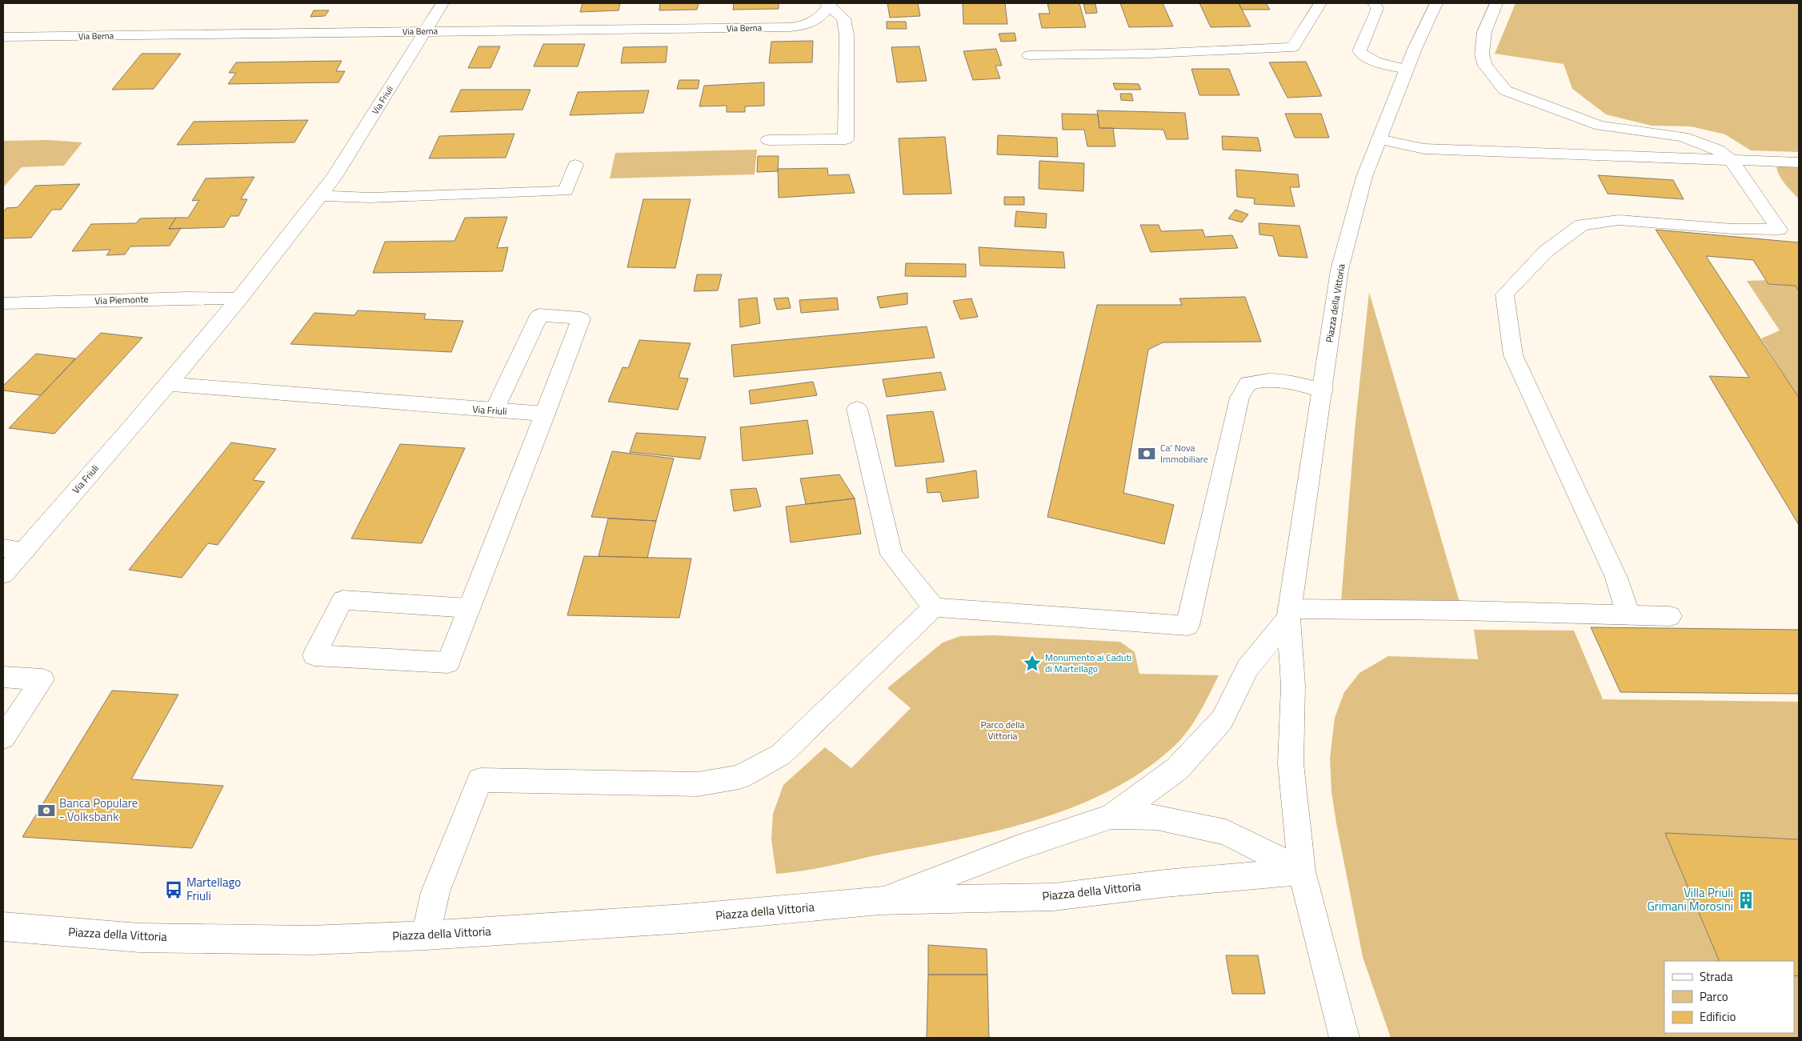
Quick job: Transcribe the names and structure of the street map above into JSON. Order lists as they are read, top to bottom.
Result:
{
  "streets": {
    "street": [
      "Via Berna",
      "Via Friuli",
      "Via Piemonte",
      "Piazza della Vittoria"
    ]
  },
  "crossings": [
    ["Via Berna", "Via Friuli"],
    ["Via Friuli", "Via Piemonte"]
  ],
  "parks": ["Parco della Vittoria"],
  "places": {
    "bank": ["Ca' Nova Immobiliare", "Banca Populare - Volksbank"],
    "place": ["Monumento ai Caduti di Martellago"],
    "bus stop": ["Martellago Friuli"],
    "building": ["Villa Priuli Grimani Morosini"]
  },
  "legend": ["Strada", "Parco", "Edificio"]
}
